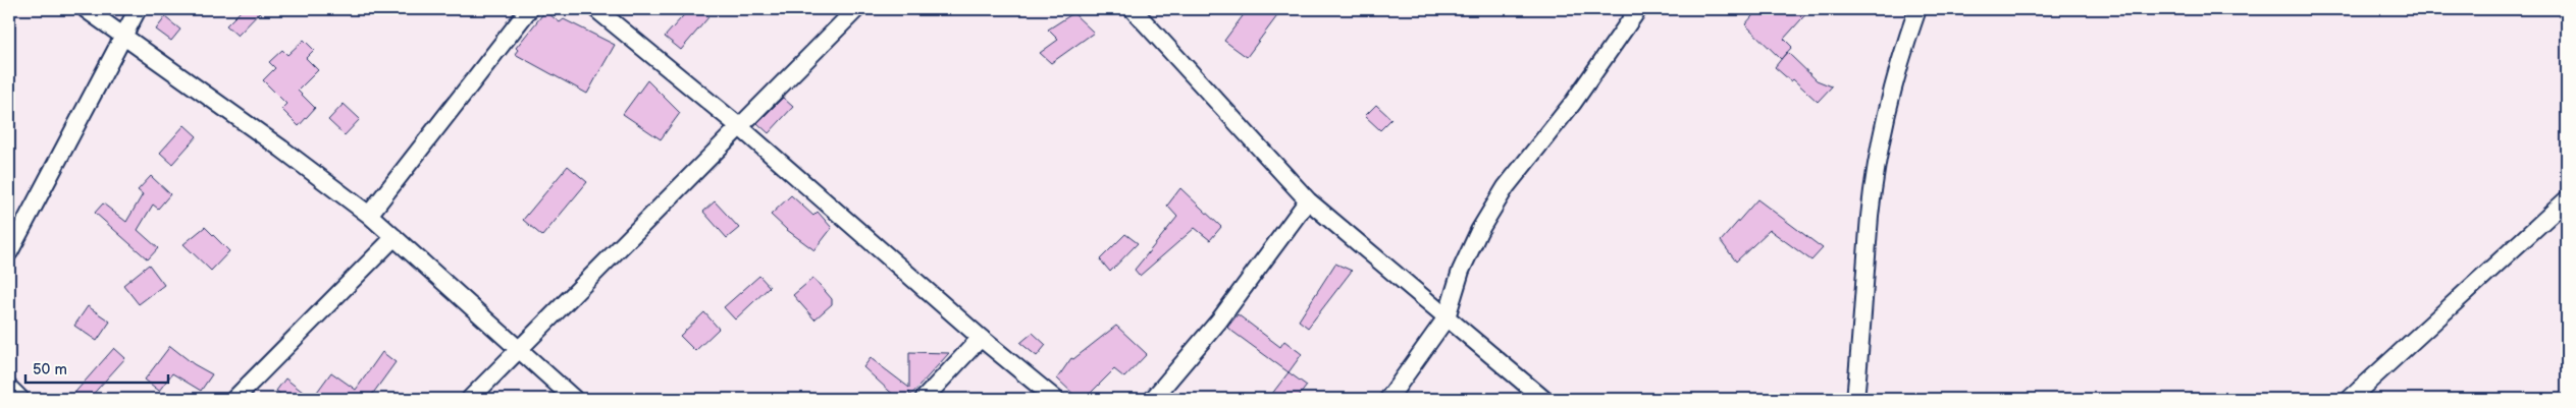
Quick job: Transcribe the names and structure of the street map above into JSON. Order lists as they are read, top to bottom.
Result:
{
  "scale_bar": "50 m"
}
